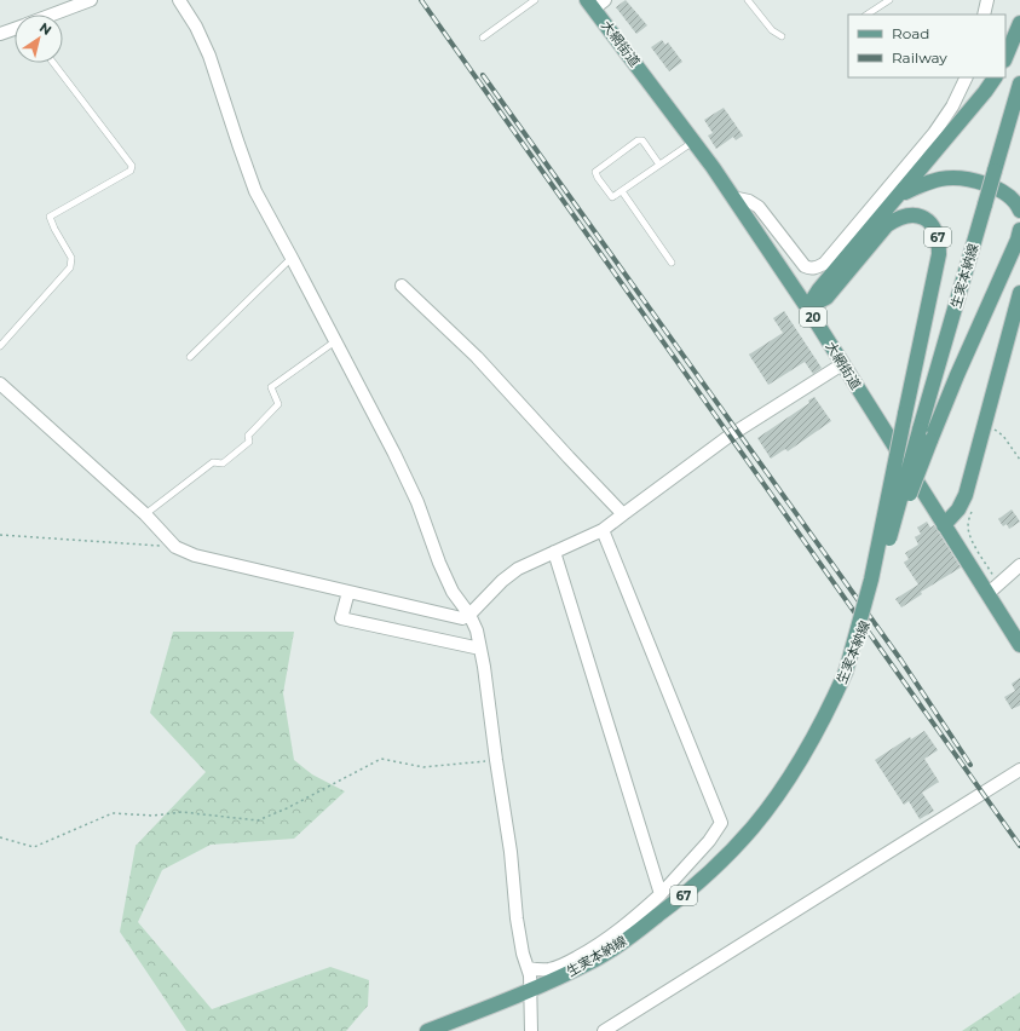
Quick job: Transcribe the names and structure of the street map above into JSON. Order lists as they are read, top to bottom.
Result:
{
  "streets": {
    "main road": [
      "大網街道",
      "67",
      "生実本納線",
      "20"
    ]
  },
  "crossings": [
    ["大網街道", "67"],
    ["67", "生実本納線"]
  ],
  "legend": ["Road", "Railway"],
  "north": "top right"
}
